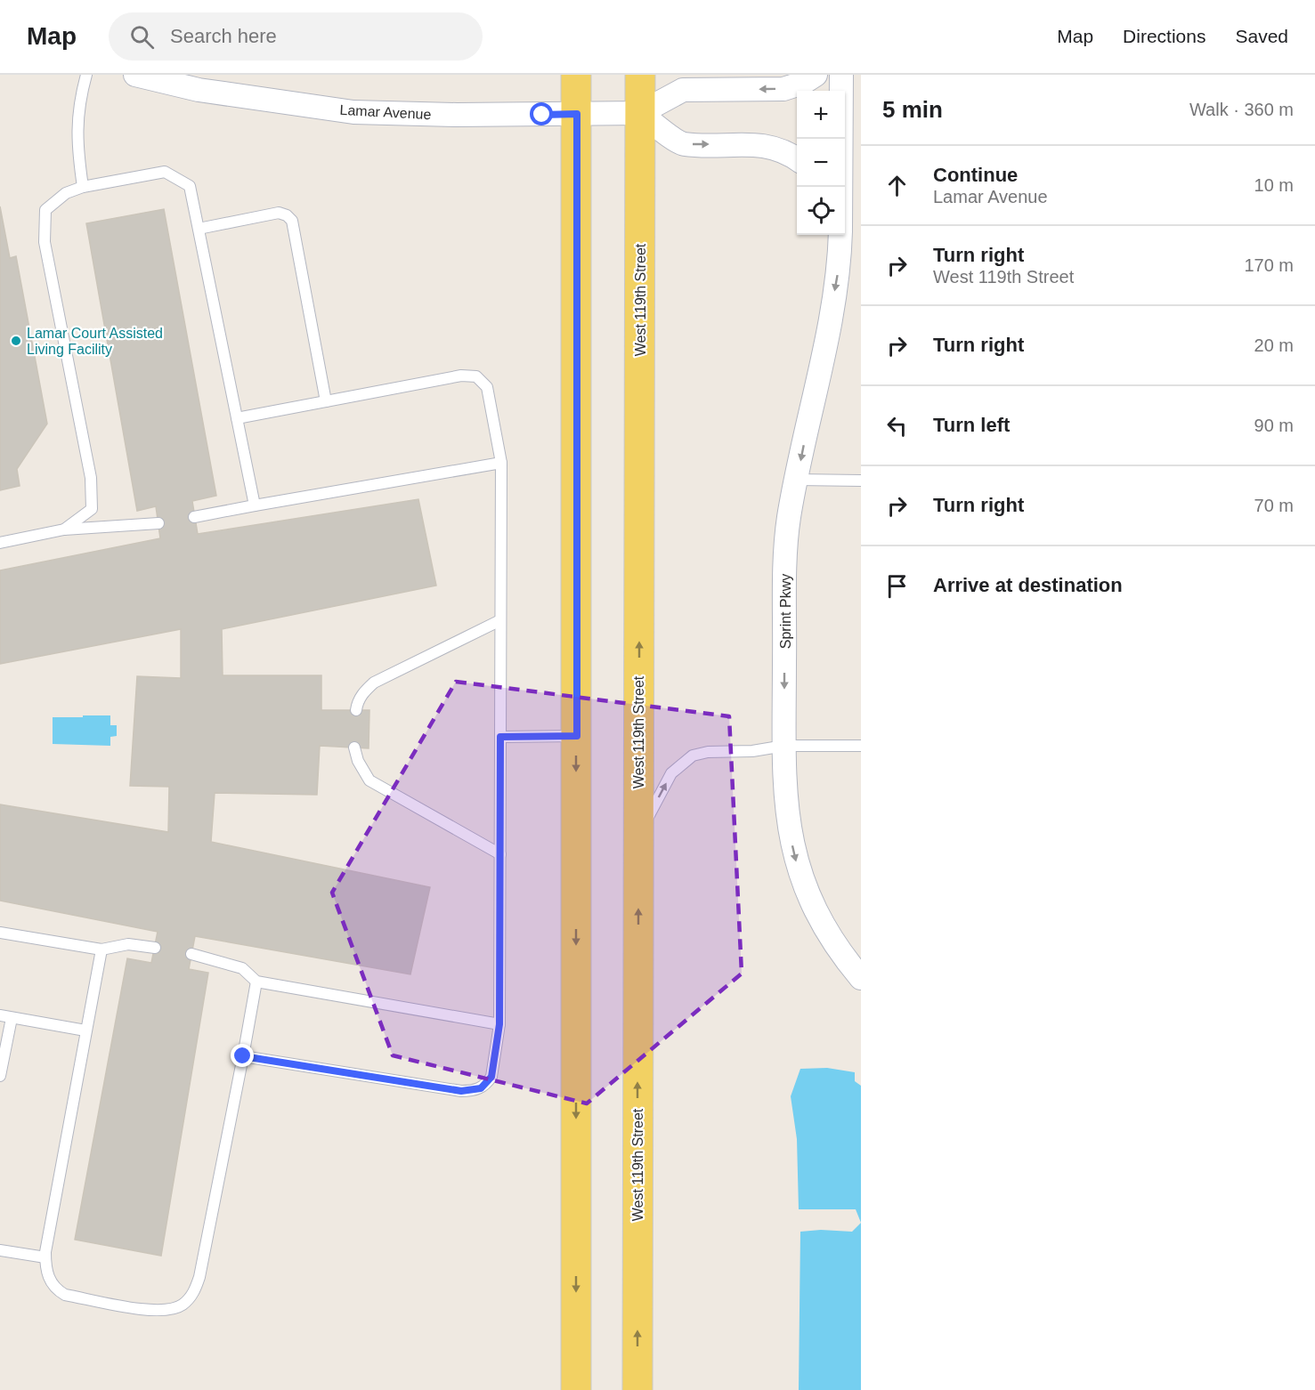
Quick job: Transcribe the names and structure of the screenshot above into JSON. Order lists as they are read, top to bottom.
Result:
{
  "streets": {
    "main road": ["West 119th Street"],
    "street": ["Lamar Avenue", "Sprint Pkwy"]
  },
  "crossings": [
    ["Lamar Avenue", "West 119th Street"]
  ],
  "one_way": ["Sprint Pkwy"],
  "places": ["Lamar Court Assisted Living Facility"],
  "page": {
    "header": "Map",
    "search": "Search here",
    "nav": ["Map", "Directions", "Saved"],
    "heading": ["5 min", "Walk · 360 m"],
    "map_buttons": ["+", "−"],
    "list": [
      ["Continue", "Lamar Avenue", "10 m"],
      ["Turn right", "West 119th Street", "170 m"],
      ["Turn right", "20 m"],
      ["Turn left", "90 m"],
      ["Turn right", "70 m"],
      "Arrive at destination"
    ]
  }
}
